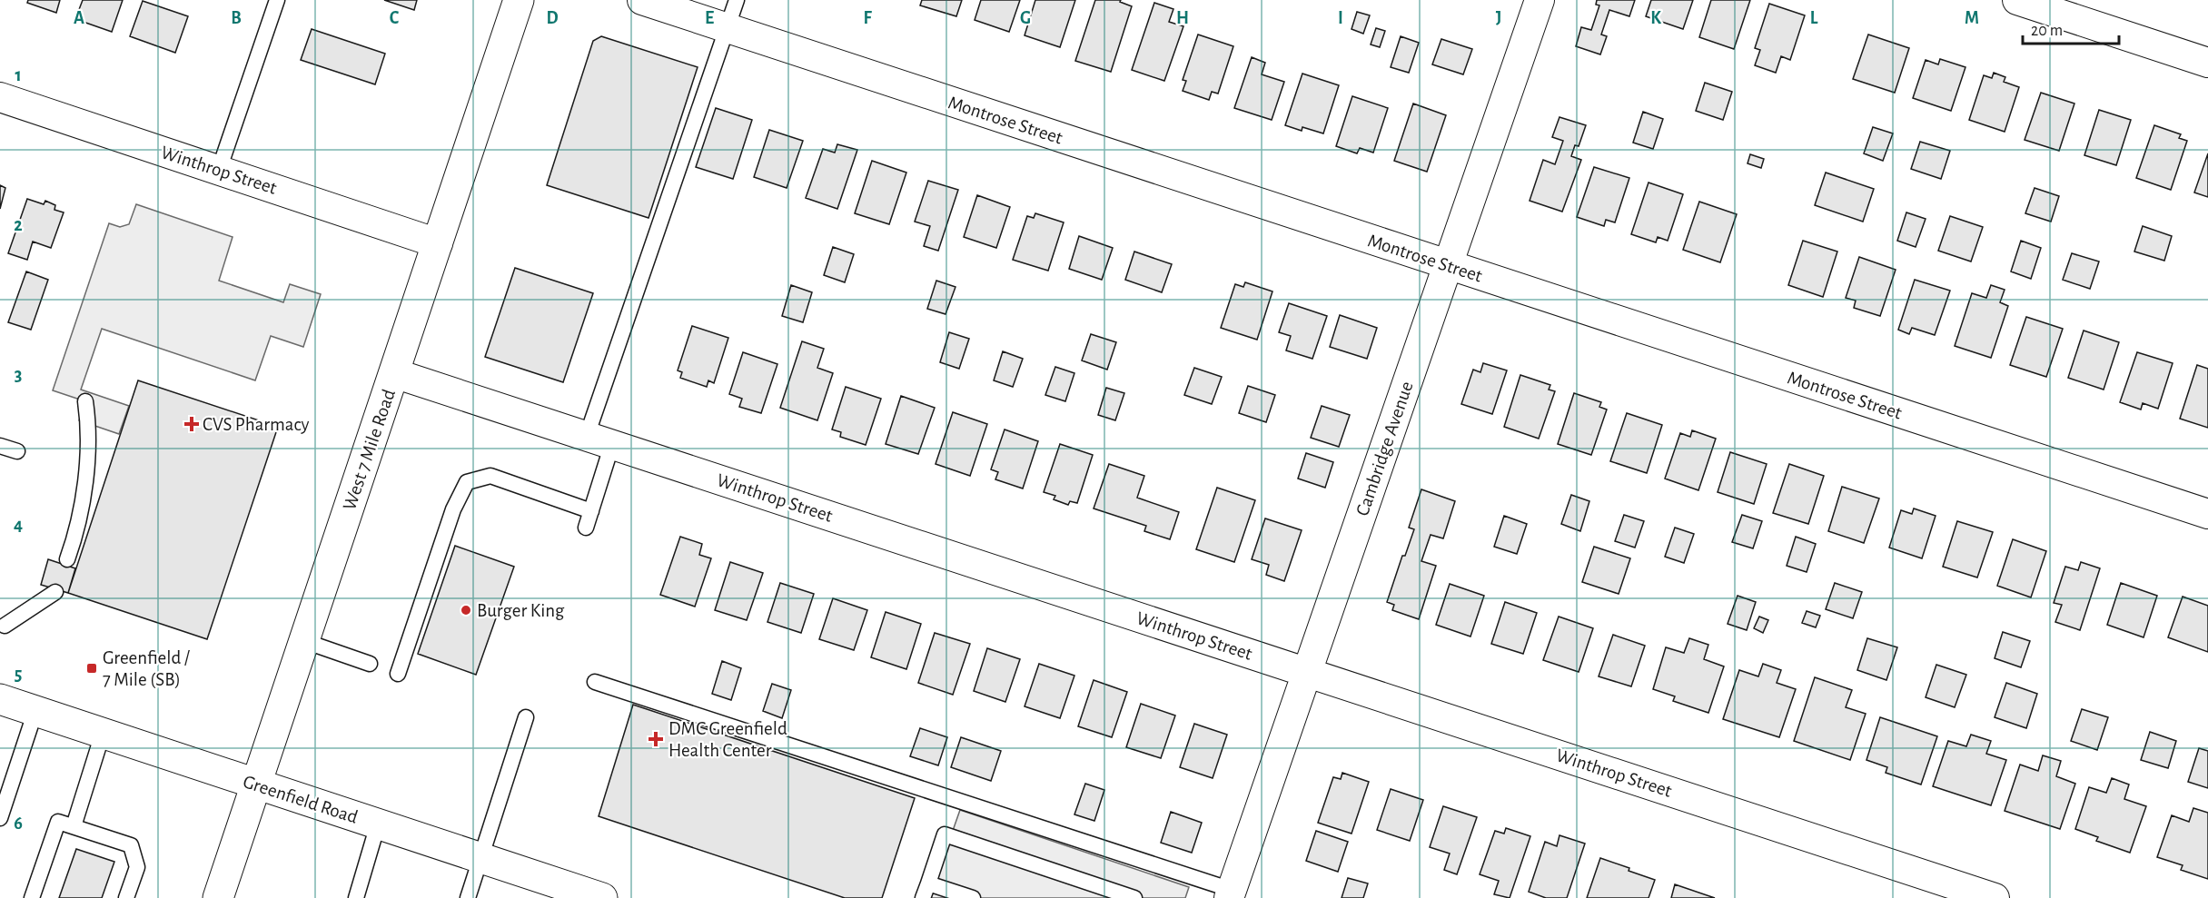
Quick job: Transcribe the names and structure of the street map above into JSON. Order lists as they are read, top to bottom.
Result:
{
  "streets": {
    "main road": ["West 7 Mile Road", "Greenfield Road"],
    "street": ["Montrose Street", "Winthrop Street", "Cambridge Avenue"]
  },
  "crossings": [
    ["Montrose Street", "Cambridge Avenue"],
    ["Winthrop Street", "Cambridge Avenue"],
    ["Winthrop Street", "West 7 Mile Road"],
    ["West 7 Mile Road", "Greenfield Road"]
  ],
  "places": {
    "health": ["CVS Pharmacy", "DMC Greenfield Health Center"],
    "other": ["Burger King"],
    "transit": ["Greenfield / 7 Mile (SB)"]
  },
  "scale_bar": "20 m",
  "grid": {
    "columns": [
      "A",
      "B",
      "C",
      "D",
      "E",
      "F",
      "G",
      "H",
      "I",
      "J",
      "K",
      "L",
      "M"
    ],
    "rows": [
      "1",
      "2",
      "3",
      "4",
      "5",
      "6"
    ]
  }
}
